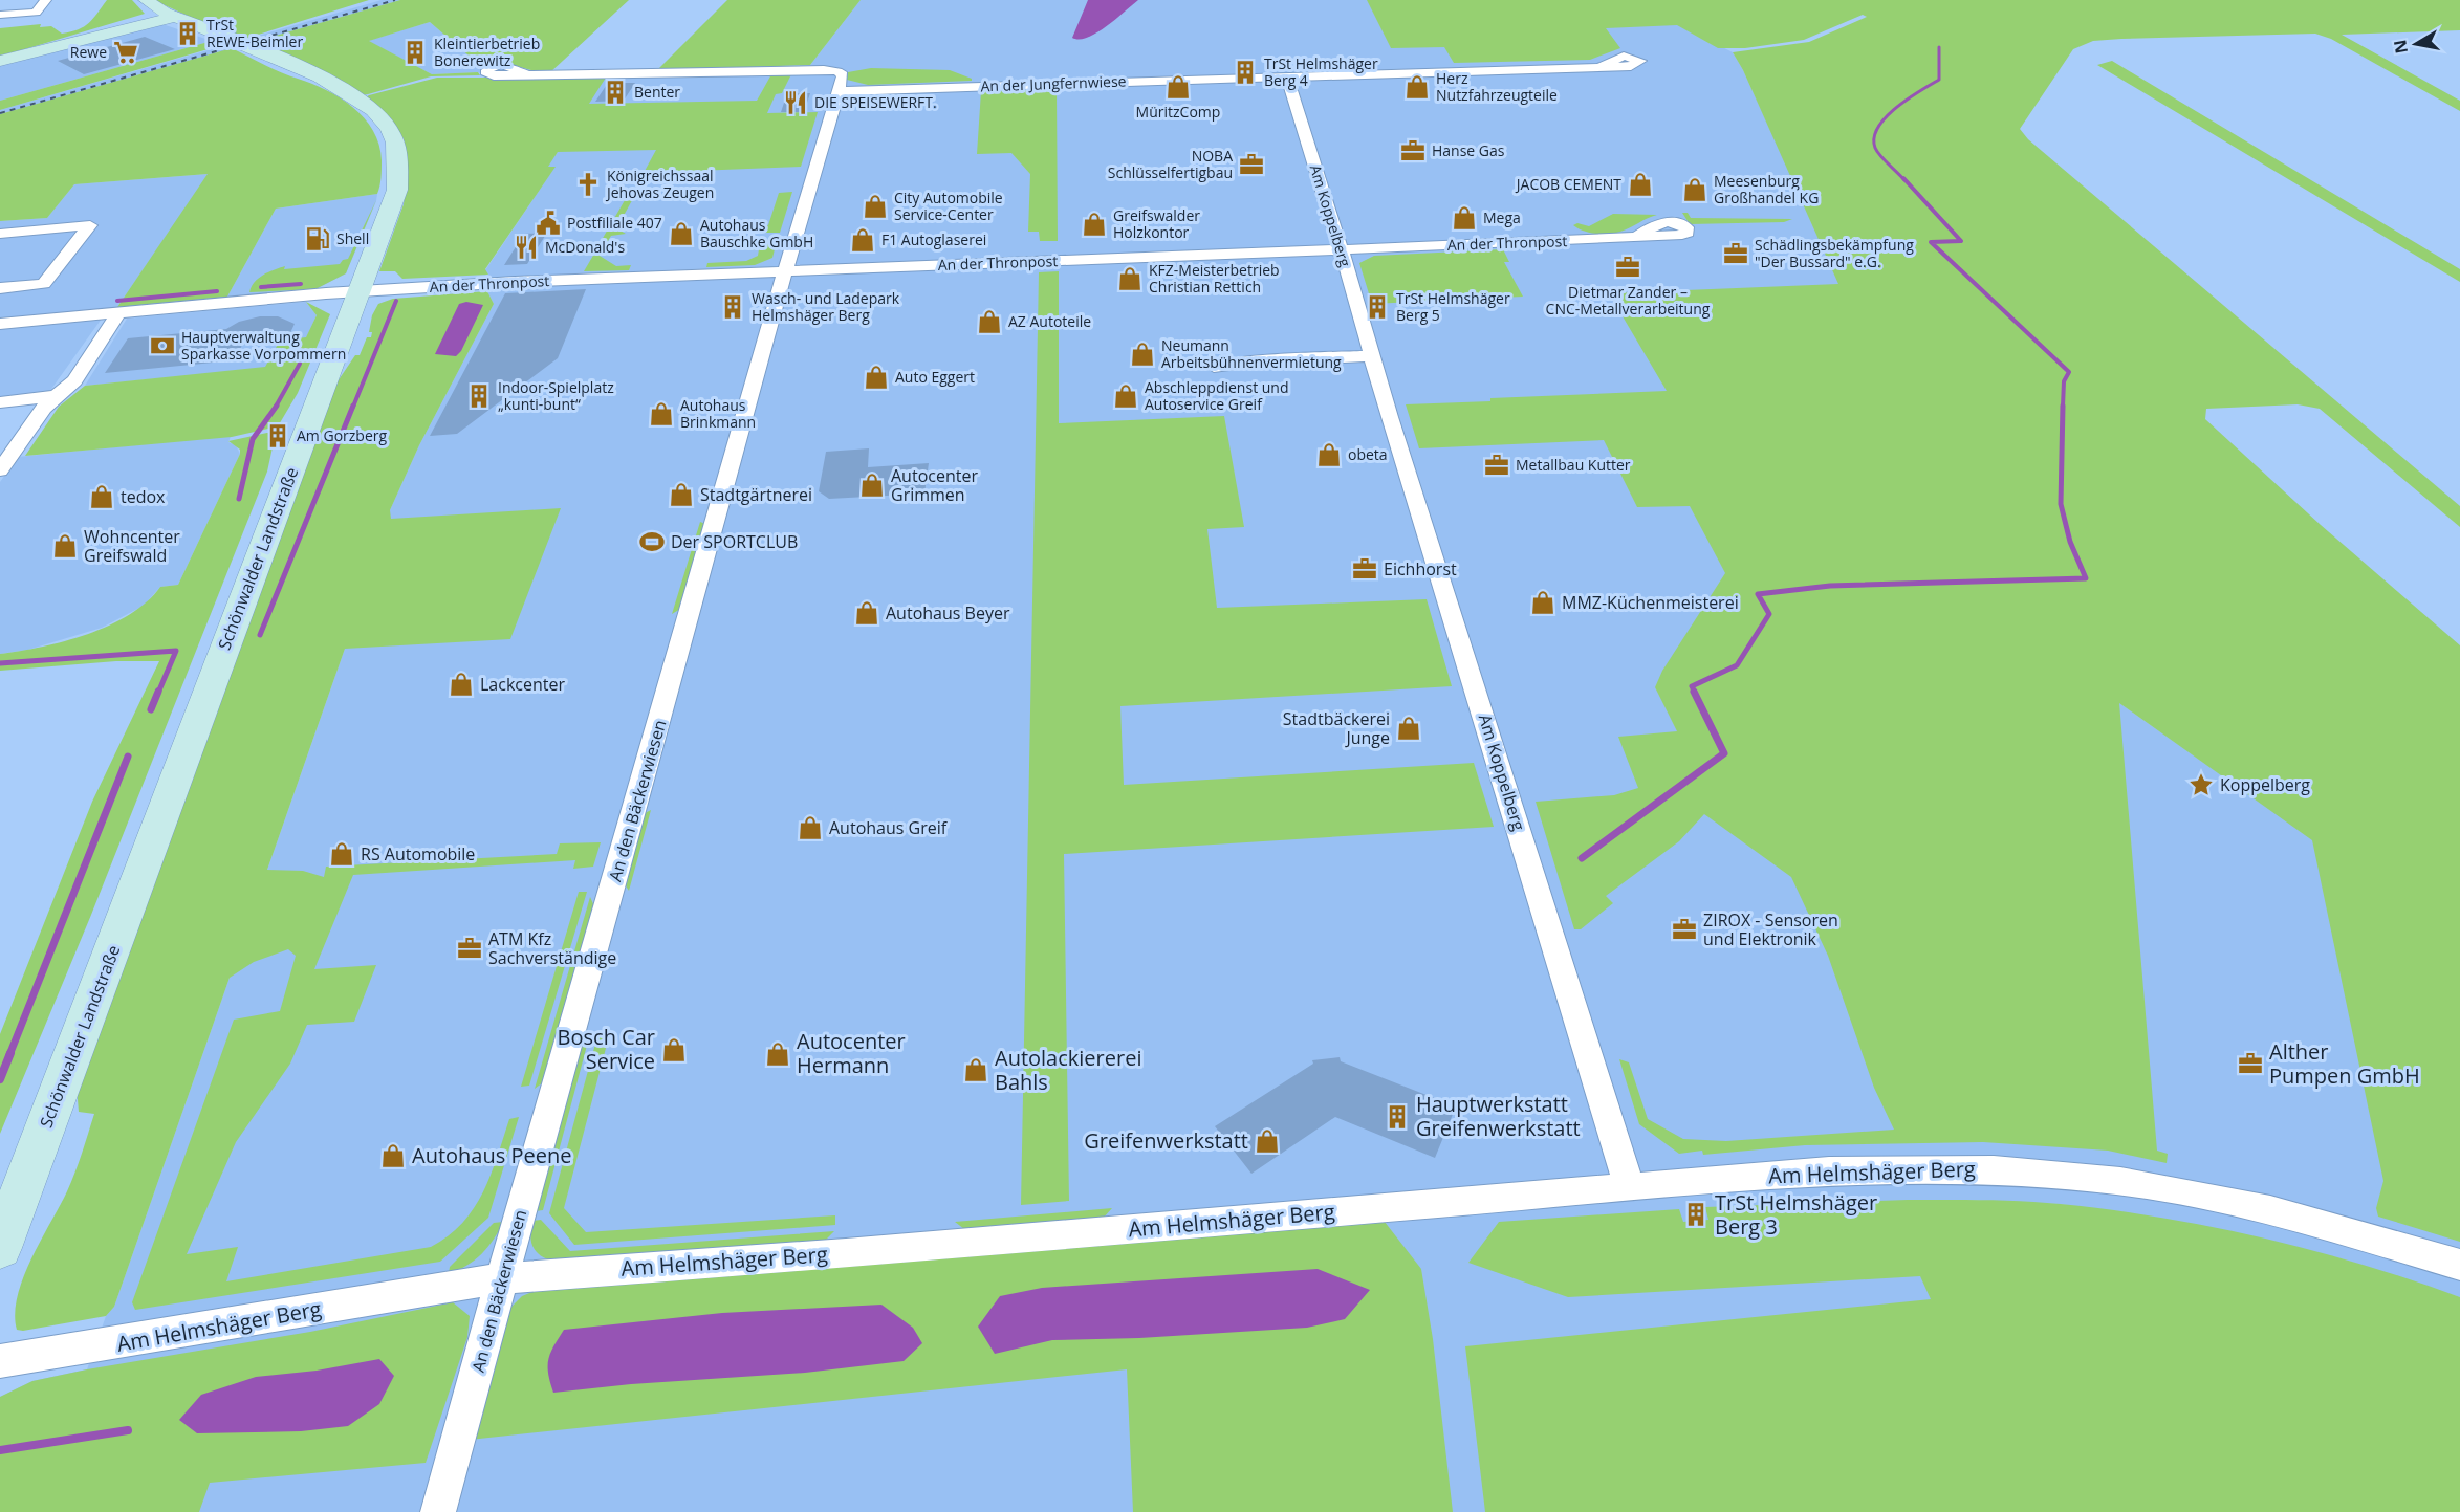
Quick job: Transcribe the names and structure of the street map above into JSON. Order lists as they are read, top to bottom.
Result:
{
  "streets": {
    "main road": ["Schönwalder Landstraße"],
    "street": [
      "An der Jungfernwiese",
      "Am Koppelberg",
      "An der Thronpost",
      "An den Bäckerwiesen",
      "Am Helmshäger Berg"
    ]
  },
  "crossings": [
    ["An der Jungfernwiese", "Am Koppelberg"],
    ["An der Jungfernwiese", "An den Bäckerwiesen"],
    ["Am Koppelberg", "An der Thronpost"],
    ["Am Koppelberg", "Am Helmshäger Berg"],
    ["An der Thronpost", "Schönwalder Landstraße"],
    ["An der Thronpost", "An den Bäckerwiesen"],
    ["An den Bäckerwiesen", "Am Helmshäger Berg"]
  ],
  "places": {
    "building": [
      "TrSt REWE-Beimler",
      "Kleintierbetrieb Bonerewitz",
      "TrSt Helmshäger Berg 4",
      "Benter",
      "Wasch- und Ladepark Helmshäger Berg",
      "TrSt Helmshäger Berg 5",
      "Indoor-Spielplatz „kunti-bunt“",
      "Am Gorzberg",
      "Hauptwerkstatt Greifenwerkstatt",
      "TrSt Helmshäger Berg 3"
    ],
    "supermarket": ["Rewe"],
    "shop": [
      "MüritzComp",
      "Herz Nutzfahrzeugteile",
      "JACOB CEMENT",
      "Meesenburg Großhandel KG",
      "City Automobile Service-Center",
      "Mega",
      "Greifswalder Holzkontor",
      "Autohaus Bauschke GmbH",
      "F1 Autoglaserei",
      "KFZ-Meisterbetrieb Christian Rettich",
      "AZ Autoteile",
      "Neumann Arbeitsbühnenvermietung",
      "Auto Eggert",
      "Abschleppdienst und Autoservice Greif",
      "Autohaus Brinkmann",
      "obeta",
      "Autocenter Grimmen",
      "Stadtgärtnerei",
      "tedox",
      "Wohncenter Greifswald",
      "MMZ-Küchenmeisterei",
      "Autohaus Beyer",
      "Lackcenter",
      "Stadtbäckerei Junge",
      "Autohaus Greif",
      "RS Automobile",
      "Bosch Car Service",
      "Autocenter Hermann",
      "Autolackiererei Bahls",
      "Greifenwerkstatt",
      "Autohaus Peene"
    ],
    "restaurant": ["DIE SPEISEWERFT.", "McDonald's"],
    "office": [
      "Hanse Gas",
      "NOBA Schlüsselfertigbau",
      "Schädlingsbekämpfung \"Der Bussard\" e.G.",
      "Dietmar Zander – CNC-Metallverarbeitung",
      "Metallbau Kutter",
      "Eichhorst",
      "ZIROX - Sensoren und Elektronik",
      "ATM Kfz Sachverständige",
      "Alther Pumpen GmbH"
    ],
    "church": ["Königreichssaal Jehovas Zeugen"],
    "public building": ["Postfiliale 407"],
    "fuel station": ["Shell"],
    "bank": ["Hauptverwaltung Sparkasse Vorpommern"],
    "sports": ["Der SPORTCLUB"],
    "place": ["Koppelberg"]
  },
  "north": "left"
}
